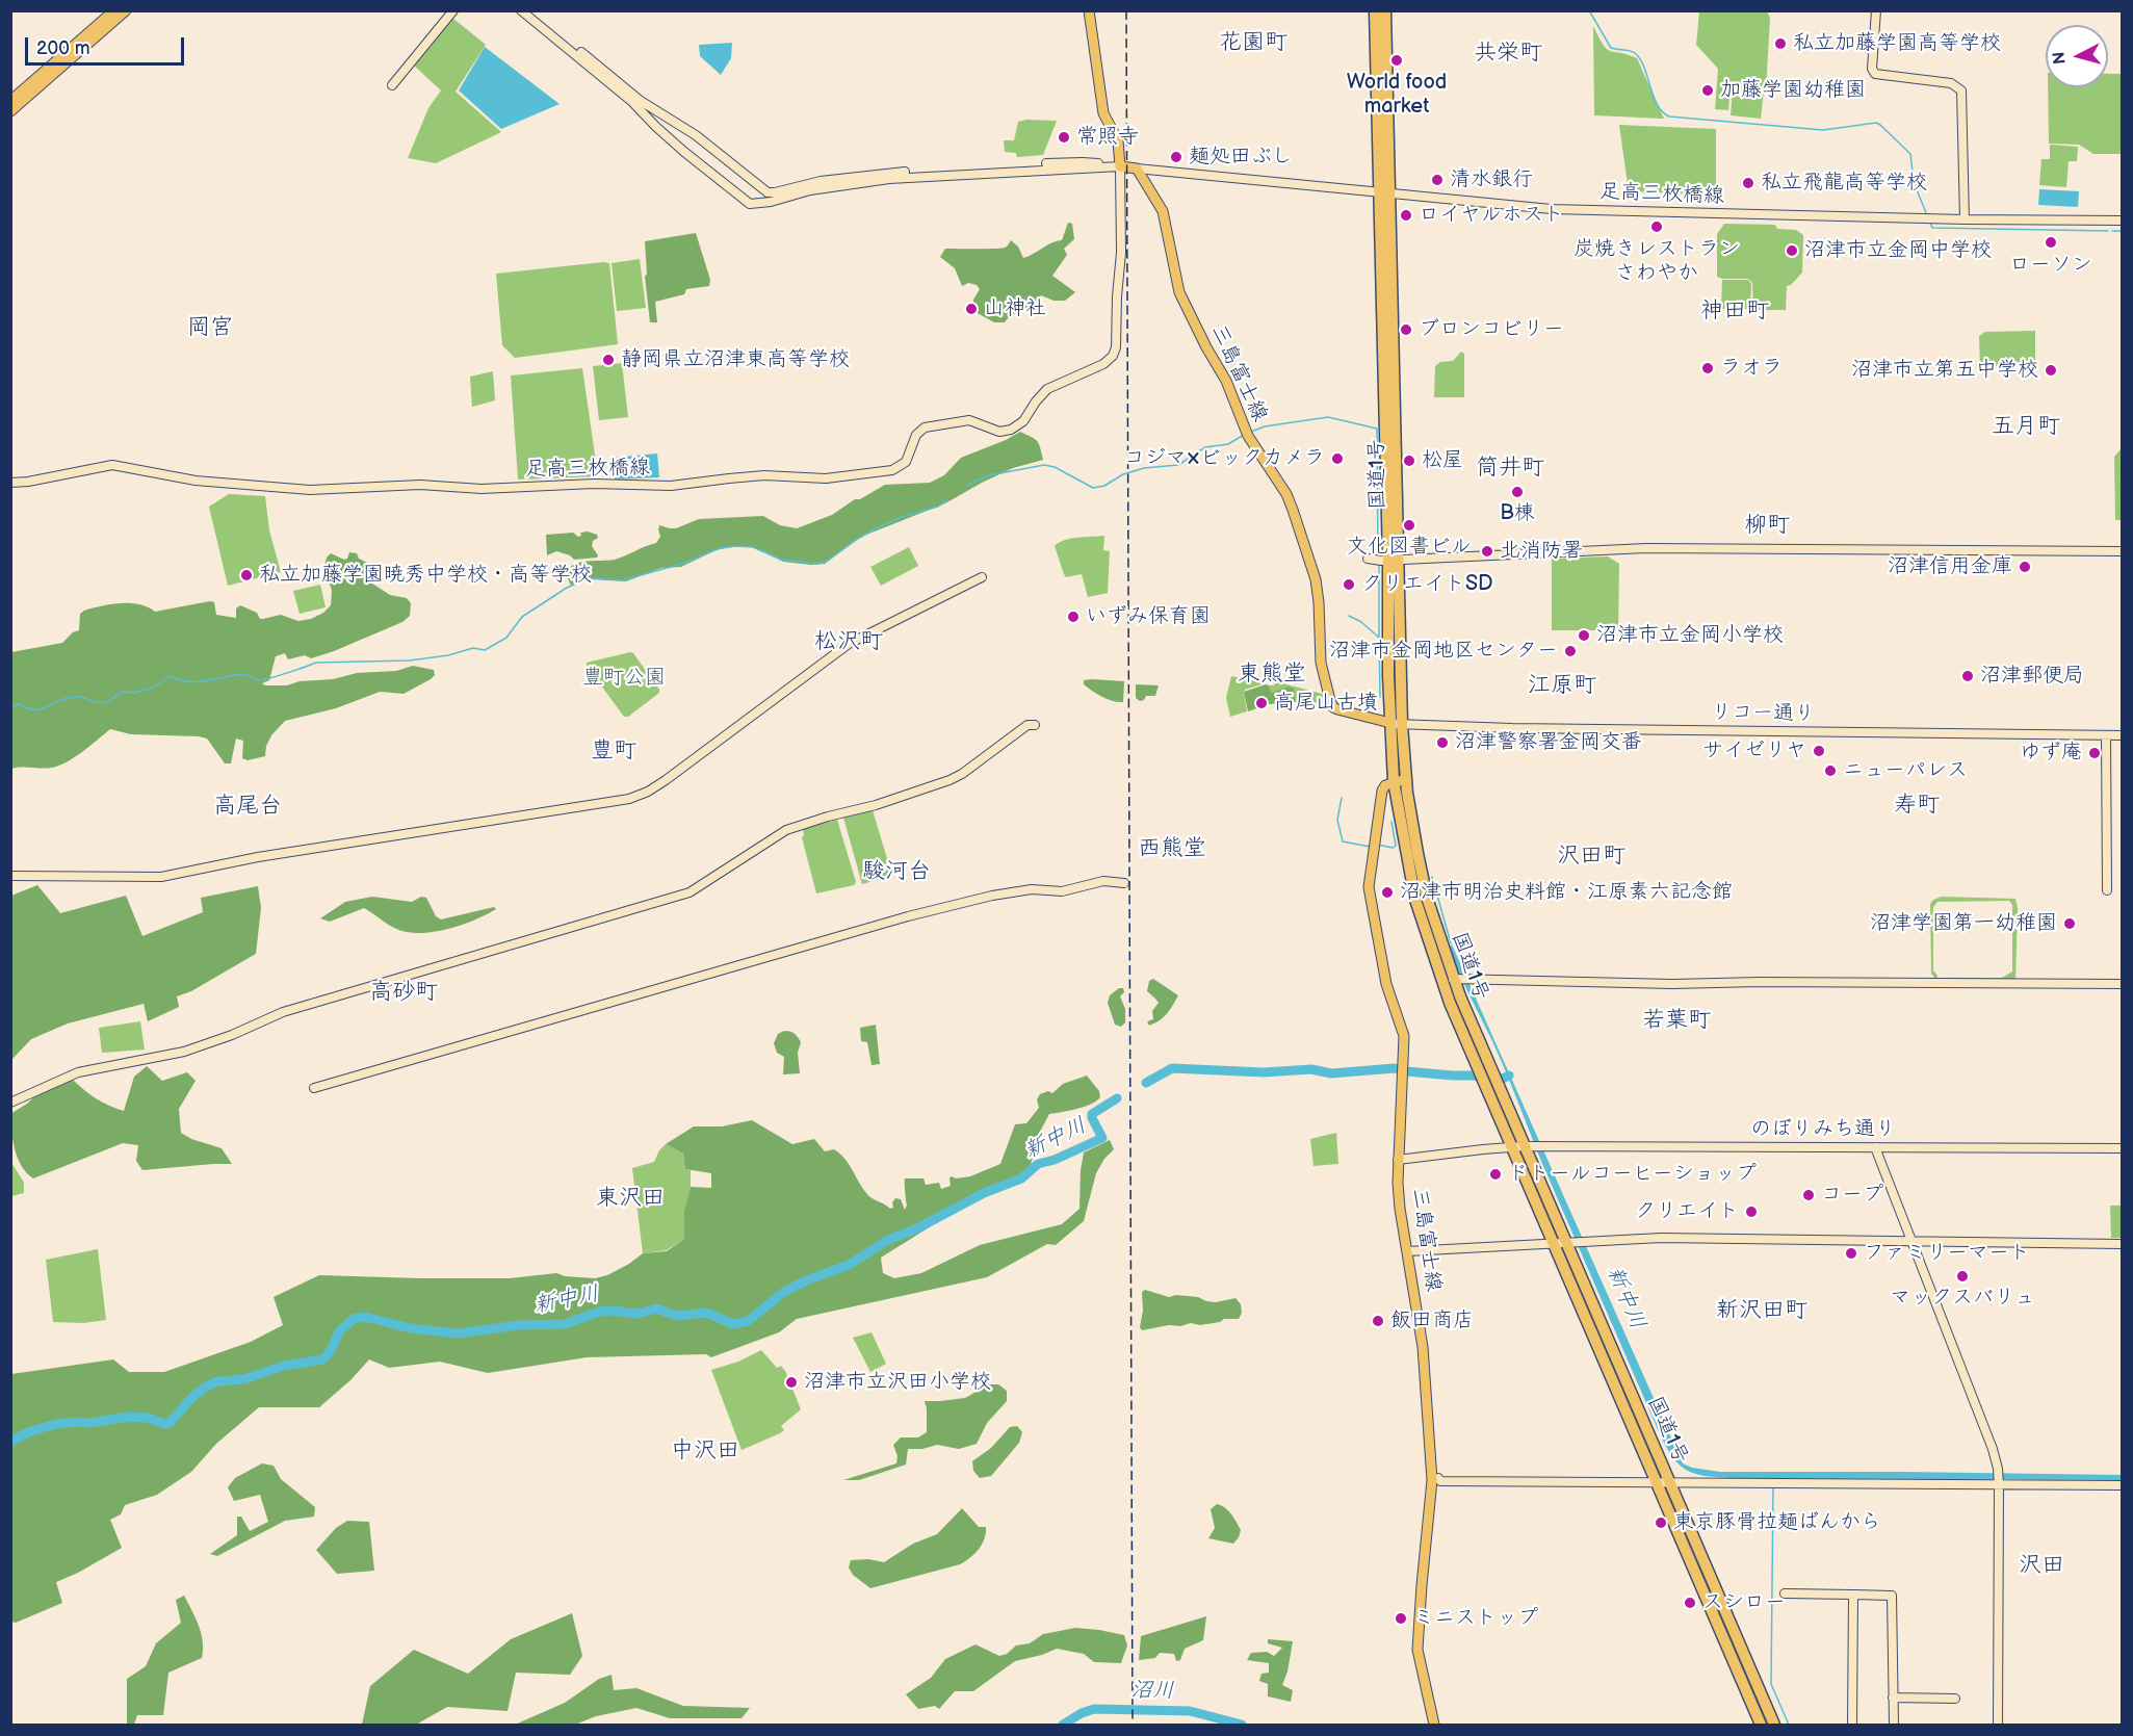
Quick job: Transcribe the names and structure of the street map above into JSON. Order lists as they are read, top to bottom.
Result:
{
  "streets": {
    "highway": ["国道1号"],
    "main road": ["三島富士線"],
    "street": ["足高三枚橋線", "リコー通り", "のぼりみち通り"]
  },
  "crossings": [
    ["足高三枚橋線", "三島富士線"],
    ["足高三枚橋線", "国道1号"],
    ["三島富士線", "国道1号"],
    ["三島富士線", "リコー通り"],
    ["三島富士線", "のぼりみち通り"],
    ["国道1号", "リコー通り"],
    ["国道1号", "のぼりみち通り"]
  ],
  "districts": [
    "花園町",
    "共栄町",
    "神田町",
    "岡宮",
    "五月町",
    "筒井町",
    "柳町",
    "松沢町",
    "東熊堂",
    "江原町",
    "豊町",
    "寿町",
    "高尾台",
    "西熊堂",
    "沢田町",
    "駿河台",
    "高砂町",
    "若葉町",
    "東沢田",
    "新沢田町",
    "中沢田",
    "沢田"
  ],
  "water": ["新中川", "沼川"],
  "parks": ["豊町公園"],
  "places": [
    "私立加藤学園高等学校",
    "World food market",
    "加藤学園幼稚園",
    "常照寺",
    "麺処田ぶし",
    "清水銀行",
    "私立飛龍高等学校",
    "ロイヤルホスト",
    "炭焼きレストラン さわやか",
    "ローソン",
    "沼津市立金岡中学校",
    "山神社",
    "ブロンコビリー",
    "静岡県立沼津東高等学校",
    "ラオラ",
    "沼津市立第五中学校",
    "コジマ×ビックカメラ",
    "松屋",
    "B棟",
    "文化図書ビル",
    "北消防署",
    "沼津信用金庫",
    "私立加藤学園暁秀中学校・高等学校",
    "クリエイトSD",
    "いずみ保育園",
    "沼津市立金岡小学校",
    "沼津市金岡地区センター",
    "沼津郵便局",
    "高尾山古墳",
    "沼津警察署金岡交番",
    "サイゼリヤ",
    "ゆず庵",
    "ニューパレス",
    "沼津市明治史料館・江原素六記念館",
    "沼津学園第一幼稚園",
    "ドトールコーヒーショップ",
    "コープ",
    "クリエイト",
    "ファミリーマート",
    "マックスバリュ",
    "飯田商店",
    "沼津市立沢田小学校",
    "東京豚骨拉麺ばんから",
    "スシロー",
    "ミニストップ"
  ],
  "scale_bar": "200 m",
  "north": "left"
}
